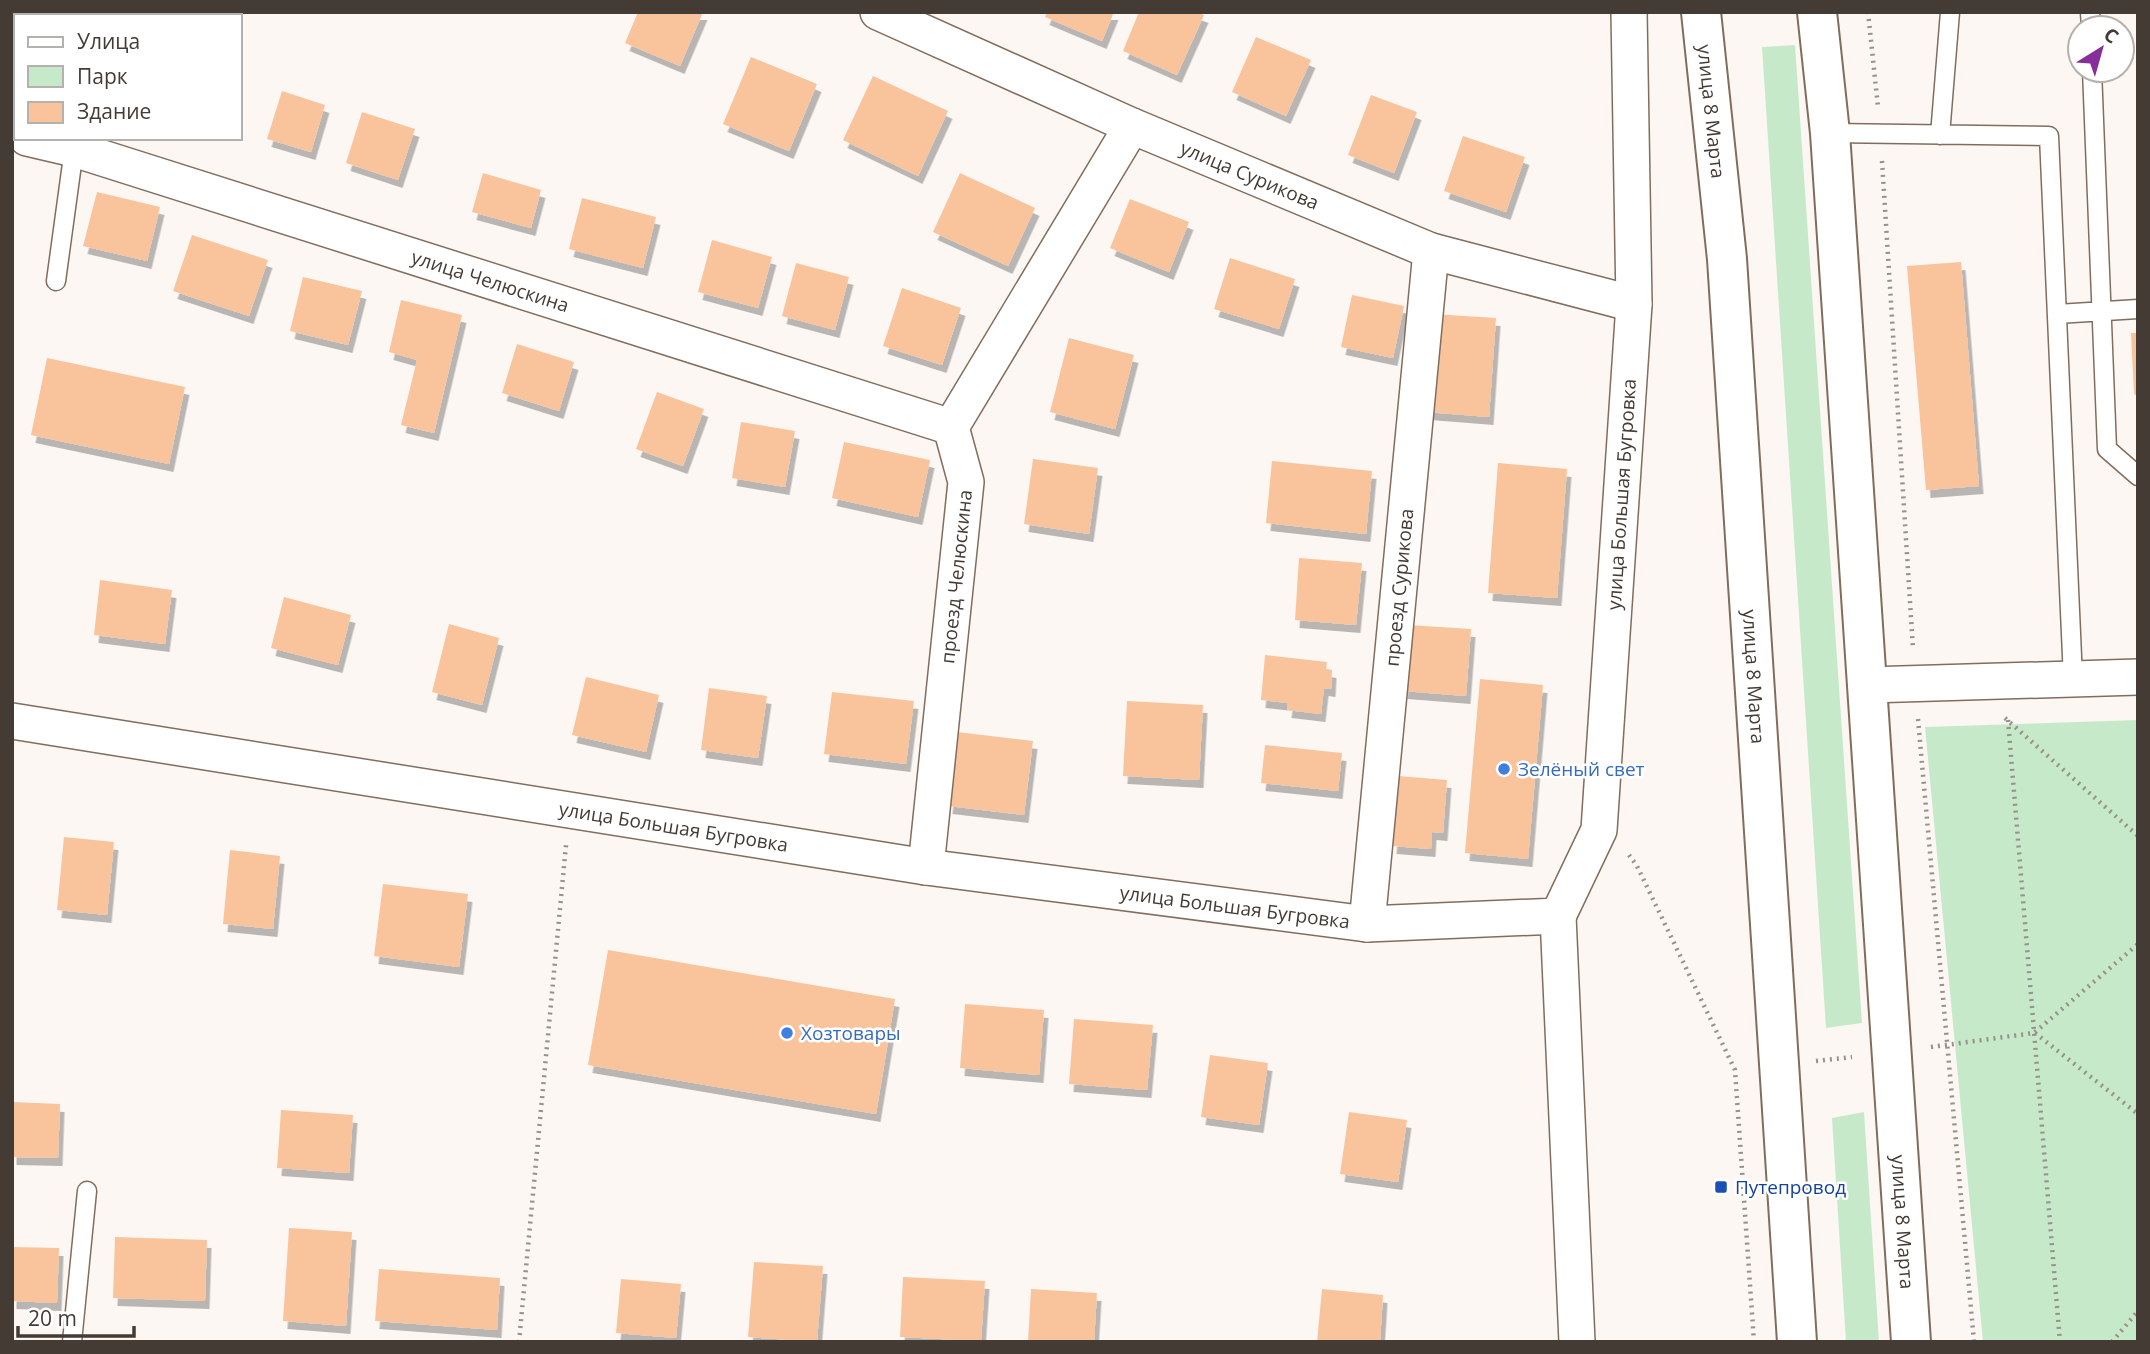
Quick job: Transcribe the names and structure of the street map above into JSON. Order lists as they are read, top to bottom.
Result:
{
  "streets": {
    "main road": ["улица 8 Марта"],
    "street": [
      "улица Сурикова",
      "улица Челюскина",
      "улица Большая Бугровка",
      "проезд Челюскина",
      "проезд Сурикова"
    ]
  },
  "crossings": [
    ["улица Сурикова", "улица Большая Бугровка"],
    ["улица Сурикова", "проезд Сурикова"],
    ["улица Челюскина", "проезд Челюскина"],
    ["улица Большая Бугровка", "проезд Челюскина"],
    ["улица Большая Бугровка", "проезд Сурикова"]
  ],
  "places": {
    "other": ["Зелёный свет", "Хозтовары"],
    "transit": ["Путепровод"]
  },
  "legend": ["Улица", "Парк", "Здание"],
  "scale_bar": "20 m",
  "north": "top right"
}
